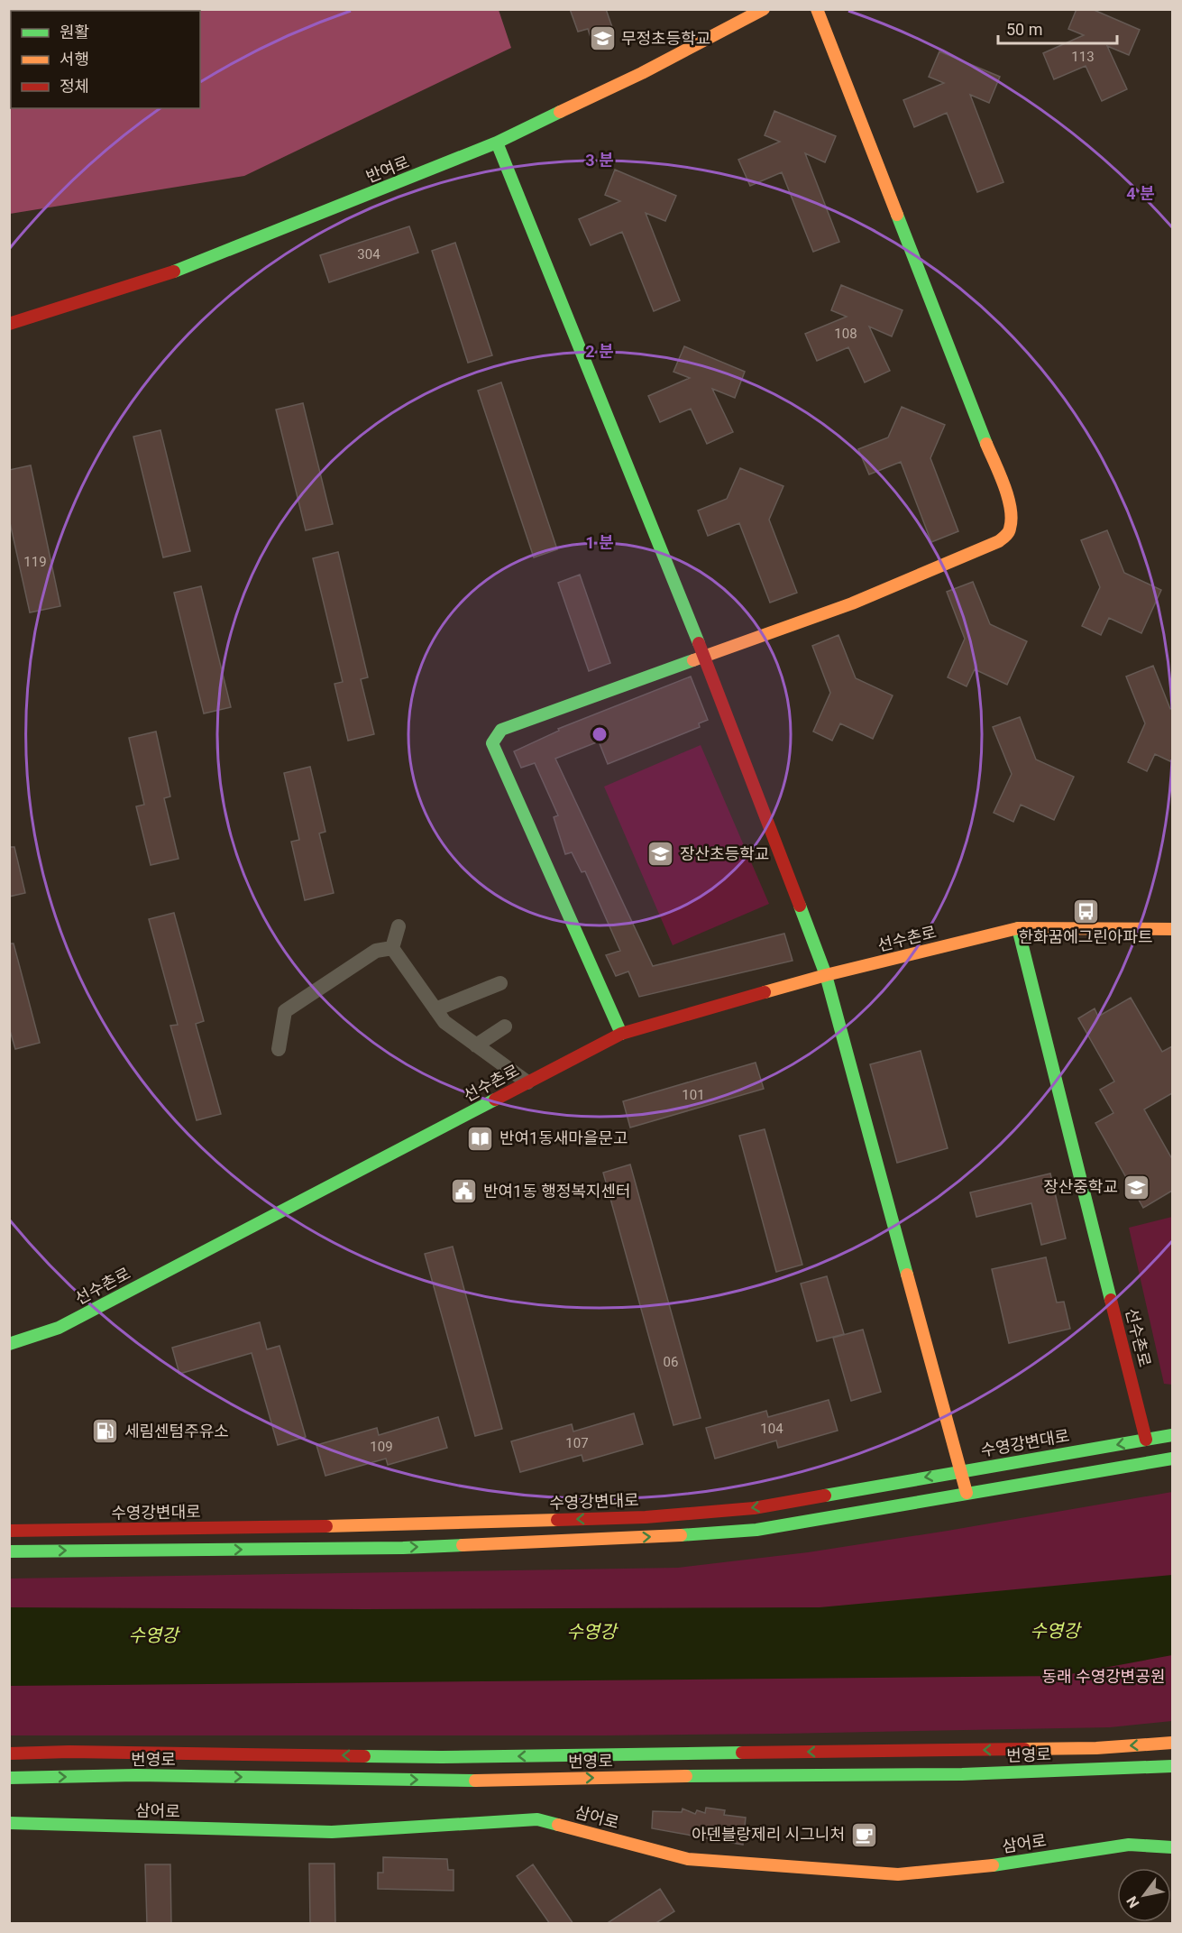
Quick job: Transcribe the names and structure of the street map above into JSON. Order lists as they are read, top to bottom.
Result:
{
  "streets": {
    "main road": [
      "반여로",
      "선수촌로",
      "수영강변대로",
      "번영로",
      "삼어로"
    ]
  },
  "crossings": [
    ["선수촌로", "수영강변대로"]
  ],
  "water": ["수영강"],
  "parks": ["동래 수영강변공원"],
  "places": {
    "school or university": ["무정초등학교", "장산초등학교", "장산중학교"],
    "bus stop": ["한화꿈에그린아파트"],
    "library": ["반여1동새마을문고"],
    "public building": ["반여1동 행정복지센터"],
    "fuel station": ["세림센텀주유소"],
    "cafe": ["아덴블랑제리 시그니처"]
  },
  "house_numbers": [
    "113",
    "304",
    "108",
    "119",
    "101",
    "06",
    "104",
    "107",
    "109"
  ],
  "legend": ["원활", "서행", "정체"],
  "scale_bar": "50 m",
  "north": "bottom left",
  "rings": [
    "3 분",
    "4 분",
    "2 분",
    "1 분"
  ]
}
